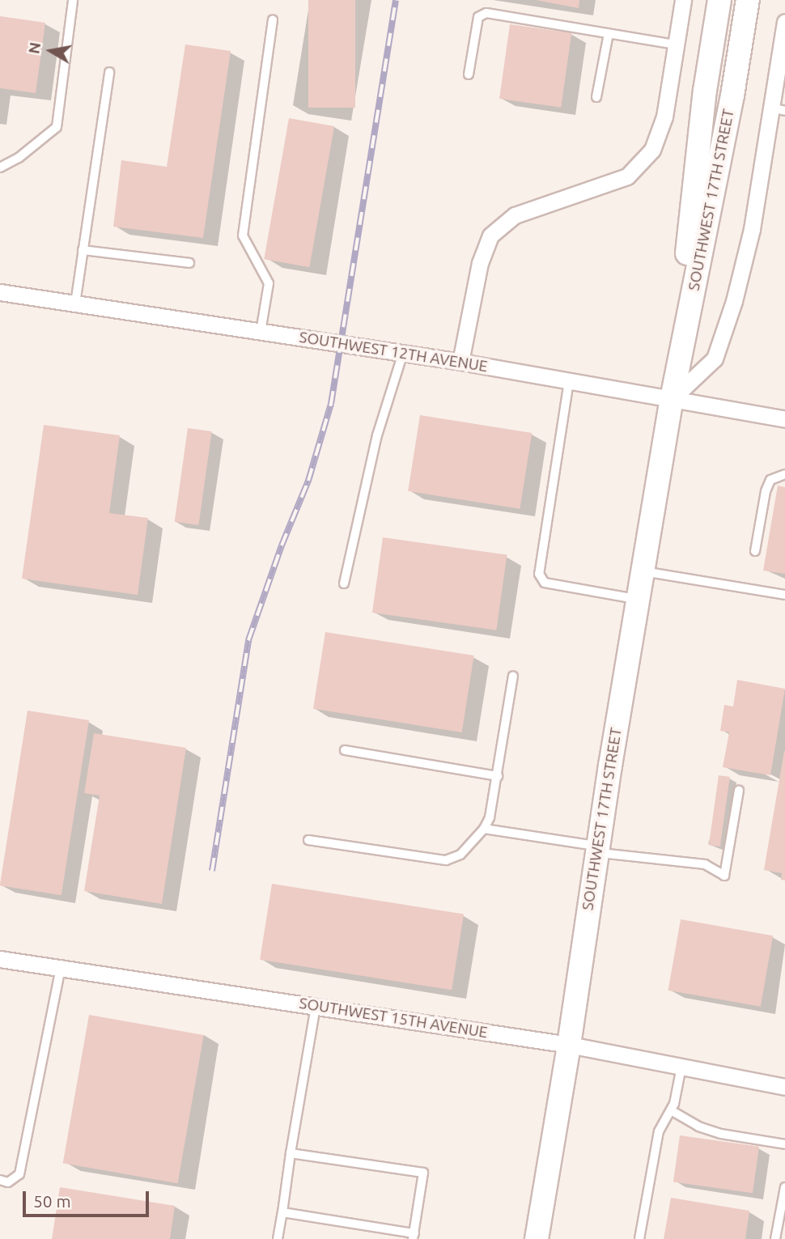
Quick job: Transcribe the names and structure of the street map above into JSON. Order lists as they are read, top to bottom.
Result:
{
  "streets": {
    "main road": ["SOUTHWEST 17TH STREET"],
    "street": ["SOUTHWEST 12TH AVENUE", "SOUTHWEST 15TH AVENUE"]
  },
  "crossings": [
    ["SOUTHWEST 17TH STREET", "SOUTHWEST 12TH AVENUE"],
    ["SOUTHWEST 17TH STREET", "SOUTHWEST 15TH AVENUE"]
  ],
  "scale_bar": "50 m",
  "north": "left"
}
